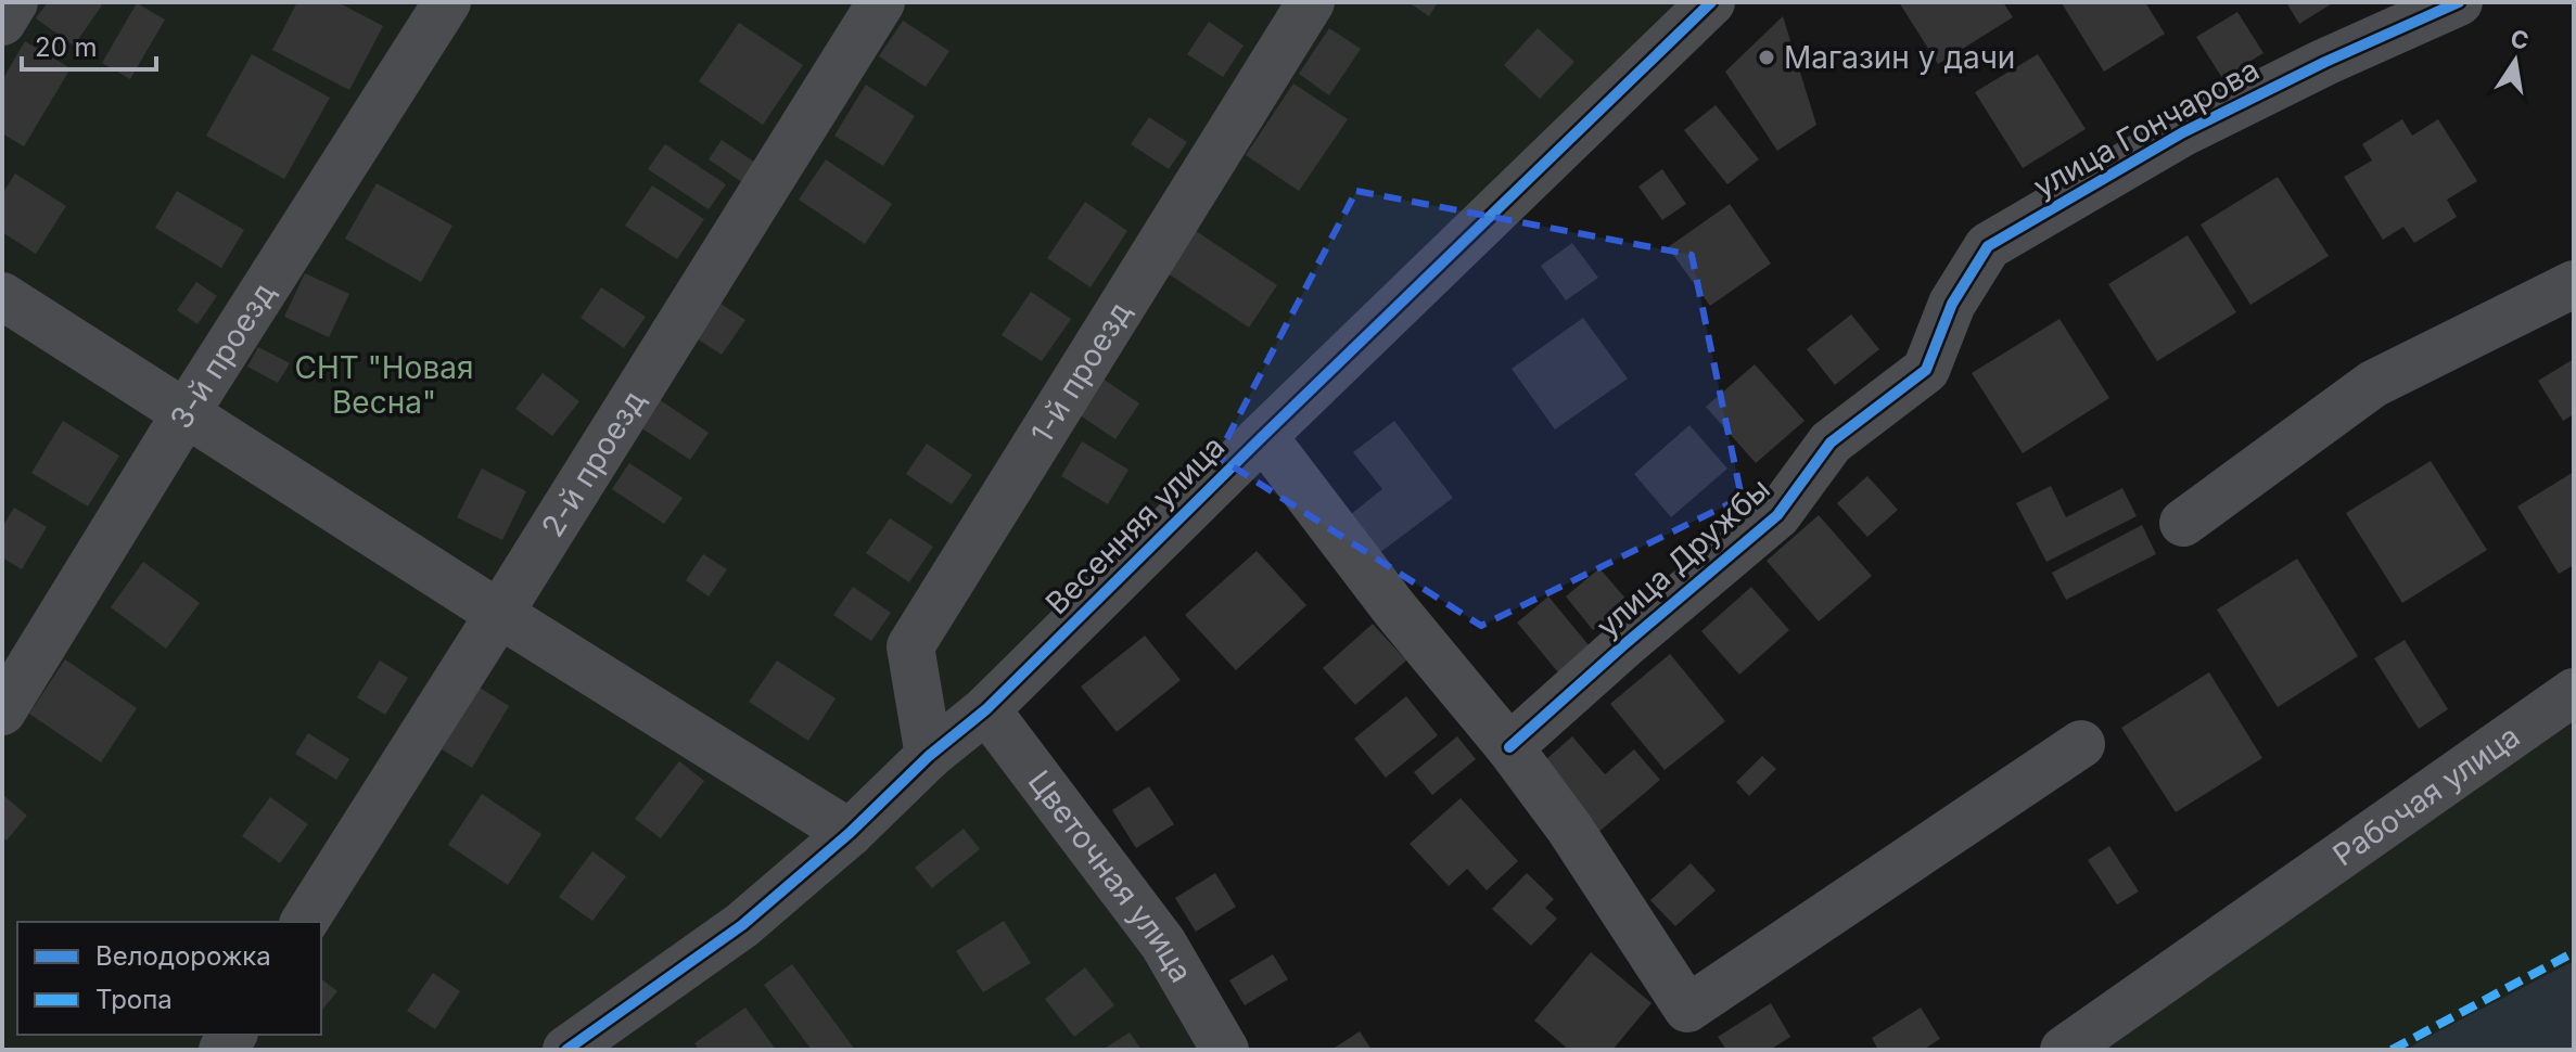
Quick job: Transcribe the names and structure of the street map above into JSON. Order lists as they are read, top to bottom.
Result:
{
  "streets": {
    "street": [
      "улица Гончарова",
      "3-й проезд",
      "1-й проезд",
      "2-й проезд",
      "Весенняя улица",
      "улица Дружбы",
      "Рабочая улица",
      "Цветочная улица"
    ]
  },
  "crossings": [
    ["улица Гончарова", "улица Дружбы"],
    ["1-й проезд", "Весенняя улица"],
    ["Весенняя улица", "Цветочная улица"]
  ],
  "parks": ["СНТ \"Новая Весна\""],
  "places": ["Магазин у дачи"],
  "legend": ["Велодорожка", "Тропа"],
  "scale_bar": "20 m",
  "north": "top"
}
